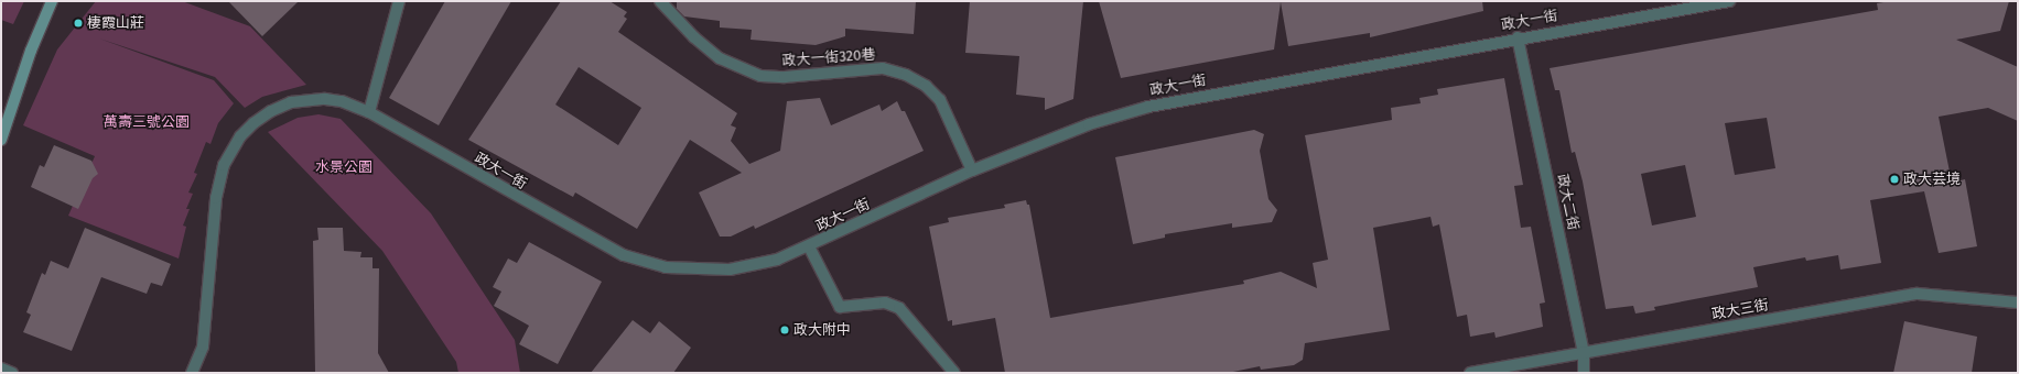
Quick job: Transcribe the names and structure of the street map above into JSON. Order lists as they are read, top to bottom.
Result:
{
  "streets": {
    "street": [
      "政大一街",
      "政大一街320巷",
      "政大二街",
      "政大三街"
    ]
  },
  "crossings": [
    ["政大一街", "政大一街320巷"],
    ["政大一街", "政大二街"],
    ["政大二街", "政大三街"]
  ],
  "parks": ["萬壽三號公園", "水景公園"],
  "places": ["棲霞山莊", "政大芸境", "政大附中"]
}
